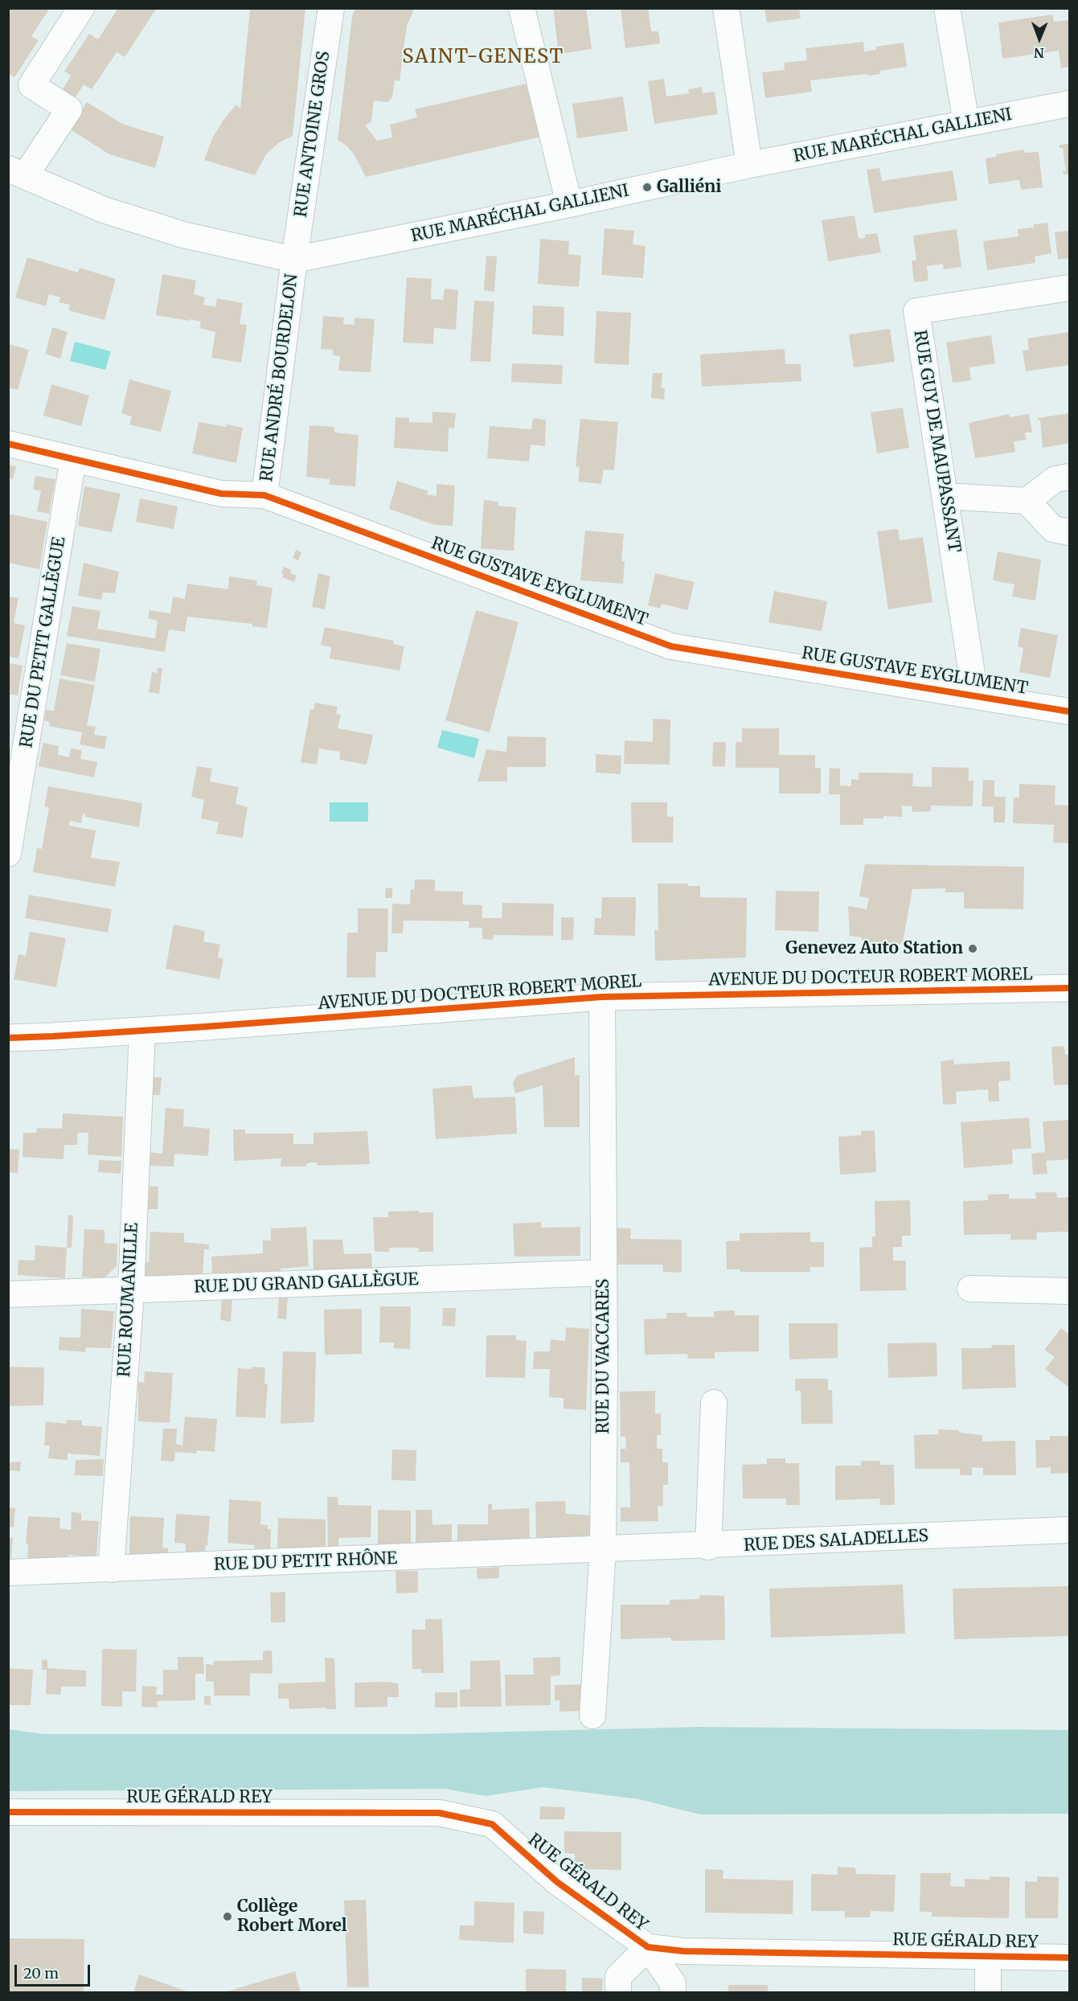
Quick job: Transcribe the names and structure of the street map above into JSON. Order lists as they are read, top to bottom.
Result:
{
  "streets": {
    "street": [
      "RUE ANTOINE GROS",
      "RUE MARÉCHAL GALLIENI",
      "RUE ANDRÉ BOURDELON",
      "RUE GUY DE MAUPASSANT",
      "RUE GUSTAVE EYGLUMENT",
      "RUE DU PETIT GALLÈGUE",
      "AVENUE DU DOCTEUR ROBERT MOREL",
      "RUE DU GRAND GALLÈGUE",
      "RUE ROUMANILLE",
      "RUE DU VACCARES",
      "RUE DES SALADELLES",
      "RUE DU PETIT RHÔNE",
      "RUE GÉRALD REY"
    ]
  },
  "crossings": [
    ["RUE ANTOINE GROS", "RUE MARÉCHAL GALLIENI"],
    ["RUE ANTOINE GROS", "RUE ANDRÉ BOURDELON"],
    ["RUE MARÉCHAL GALLIENI", "RUE ANDRÉ BOURDELON"],
    ["RUE ANDRÉ BOURDELON", "RUE GUSTAVE EYGLUMENT"],
    ["RUE GUY DE MAUPASSANT", "RUE GUSTAVE EYGLUMENT"],
    ["RUE GUSTAVE EYGLUMENT", "RUE DU PETIT GALLÈGUE"],
    ["AVENUE DU DOCTEUR ROBERT MOREL", "RUE ROUMANILLE"],
    ["AVENUE DU DOCTEUR ROBERT MOREL", "RUE DU VACCARES"],
    ["RUE DU GRAND GALLÈGUE", "RUE ROUMANILLE"],
    ["RUE DU GRAND GALLÈGUE", "RUE DU VACCARES"],
    ["RUE ROUMANILLE", "RUE DU PETIT RHÔNE"],
    ["RUE DU VACCARES", "RUE DES SALADELLES"],
    ["RUE DU VACCARES", "RUE DU PETIT RHÔNE"],
    ["RUE DES SALADELLES", "RUE DU PETIT RHÔNE"]
  ],
  "districts": ["SAINT-GENEST"],
  "places": ["Galliéni", "Genevez Auto Station", "Collège Robert Morel"],
  "scale_bar": "20 m",
  "north": "bottom"
}
